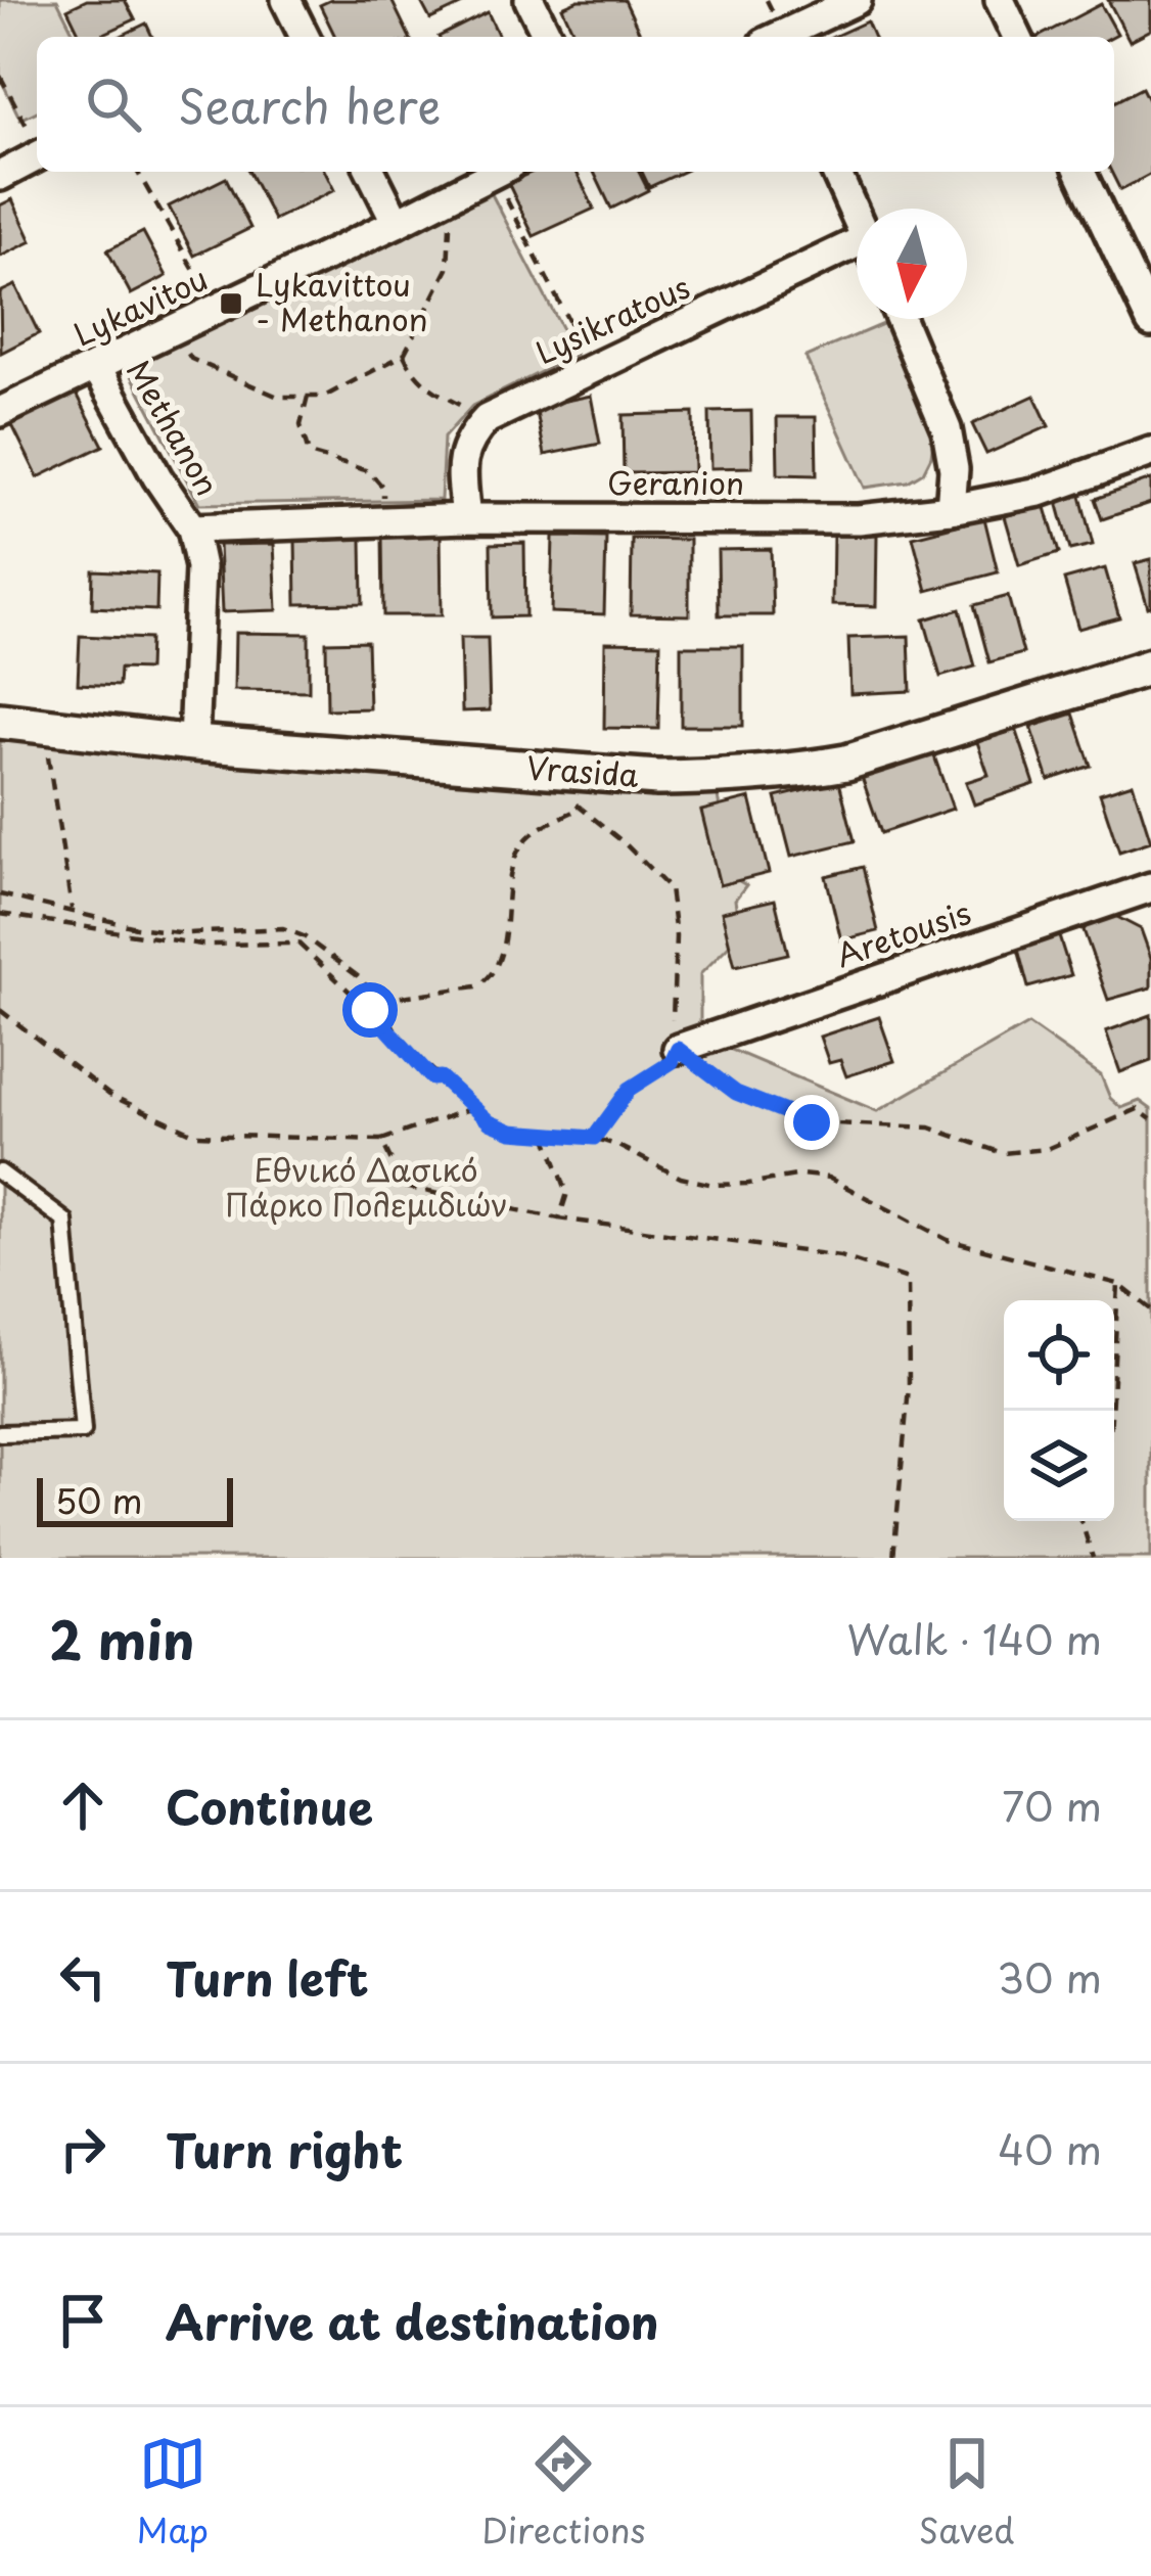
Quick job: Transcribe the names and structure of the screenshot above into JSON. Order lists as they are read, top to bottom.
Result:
{
  "streets": {
    "street": [
      "Lykavitou",
      "Lysikratous",
      "Methanon",
      "Geranion",
      "Vrasida",
      "Aretousis"
    ]
  },
  "crossings": [
    ["Lykavitou", "Methanon"],
    ["Methanon", "Geranion"],
    ["Methanon", "Vrasida"]
  ],
  "parks": ["Εθνικό Δασικό Πάρκο Πολεμιδιών"],
  "places": {
    "transit": ["Lykavittou - Methanon"]
  },
  "scale_bar": "50 m",
  "north": "bottom",
  "page": {
    "search": "Search here",
    "scale": "50 m",
    "heading": ["2 min", "Walk · 140 m"],
    "list": [
      ["Continue", "70 m"],
      ["Turn left", "30 m"],
      ["Turn right", "40 m"],
      "Arrive at destination"
    ],
    "nav": ["Map", "Directions", "Saved"]
  }
}
